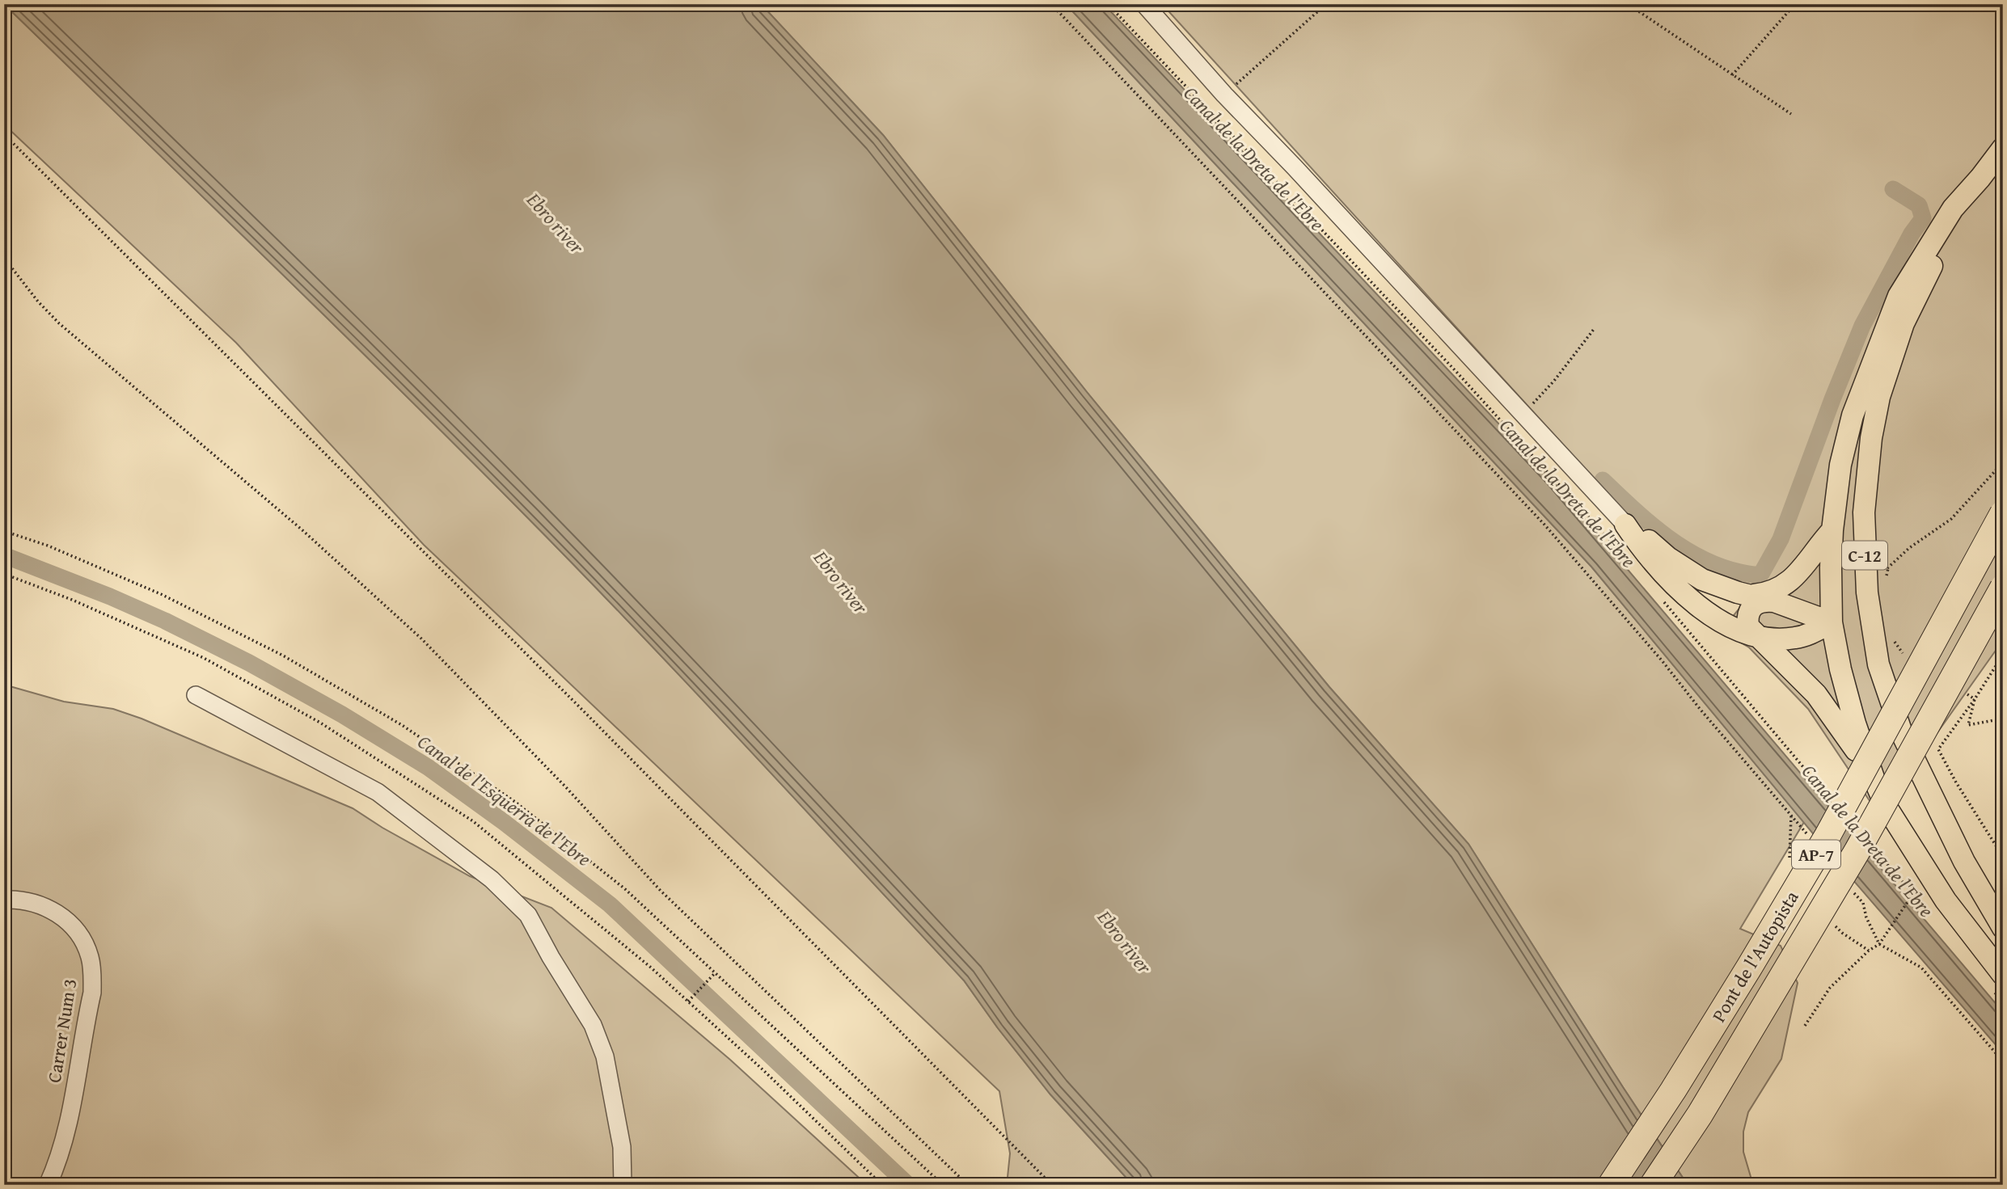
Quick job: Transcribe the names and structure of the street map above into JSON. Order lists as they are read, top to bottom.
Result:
{
  "streets": {
    "highway": ["AP-7", "Pont de l'Autopista"],
    "main road": ["C-12"],
    "street": ["Carrer Num 3"]
  },
  "water": ["Canal de la Dreta de l'Ebre", "Ebro river", "Canal de l'Esquerra de l'Ebre"]
}
